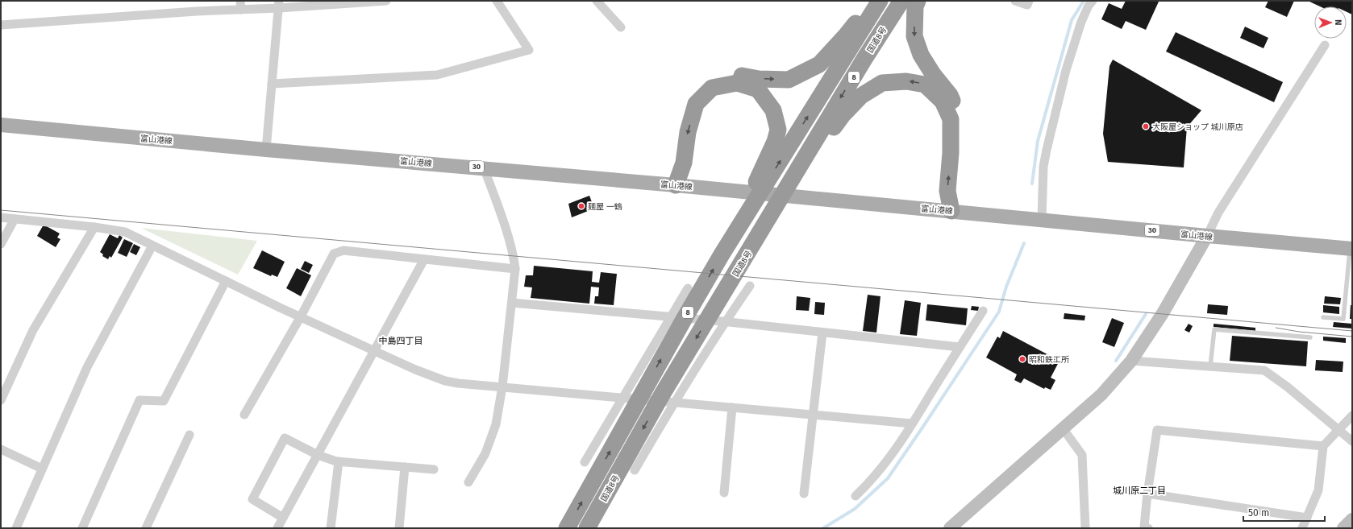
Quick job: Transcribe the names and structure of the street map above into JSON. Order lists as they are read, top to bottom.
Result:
{
  "streets": {
    "highway": ["国道8号", "8"],
    "main road": ["富山港線", "30"]
  },
  "districts": ["中島四丁目", "城川原二丁目"],
  "places": ["大阪屋ショップ 城川原店", "麺屋 一鶴", "昭和鉄工所"],
  "scale_bar": "50 m",
  "north": "right"
}
